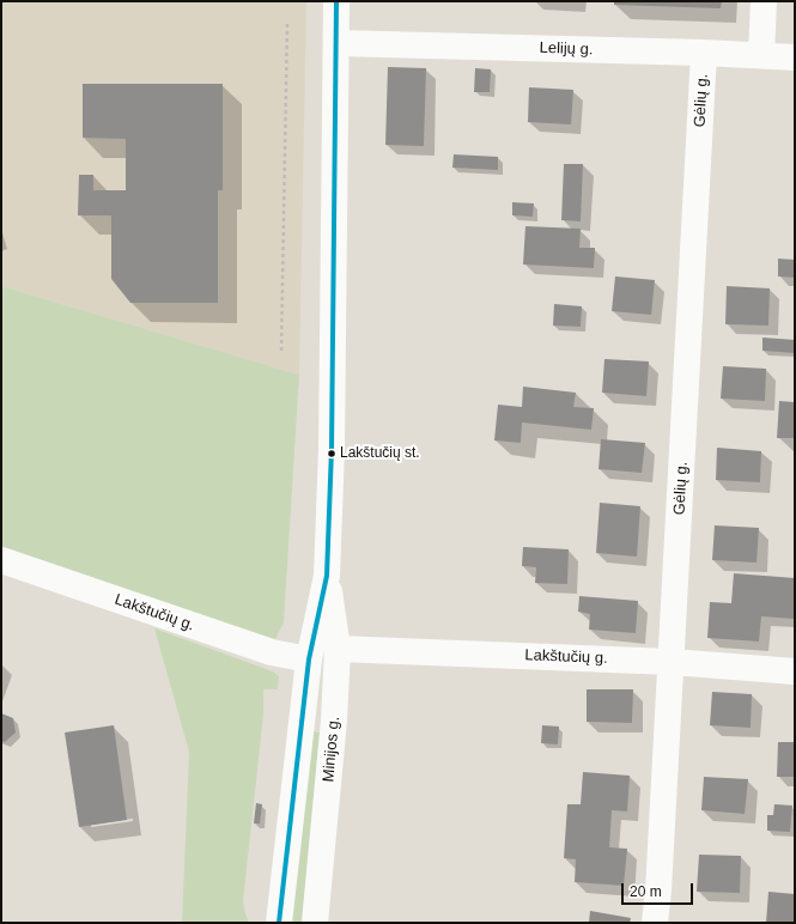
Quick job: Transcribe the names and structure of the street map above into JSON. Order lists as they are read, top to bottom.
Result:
{
  "streets": {
    "street": [
      "Lelijų g.",
      "Gėlių g.",
      "Lakštučių g.",
      "Minijos g."
    ]
  },
  "crossings": [
    ["Lelijų g.", "Gėlių g."],
    ["Lelijų g.", "Minijos g."],
    ["Gėlių g.", "Lakštučių g."],
    ["Lakštučių g.", "Minijos g."]
  ],
  "places": ["Lakštučių st."],
  "scale_bar": "20 m"
}
